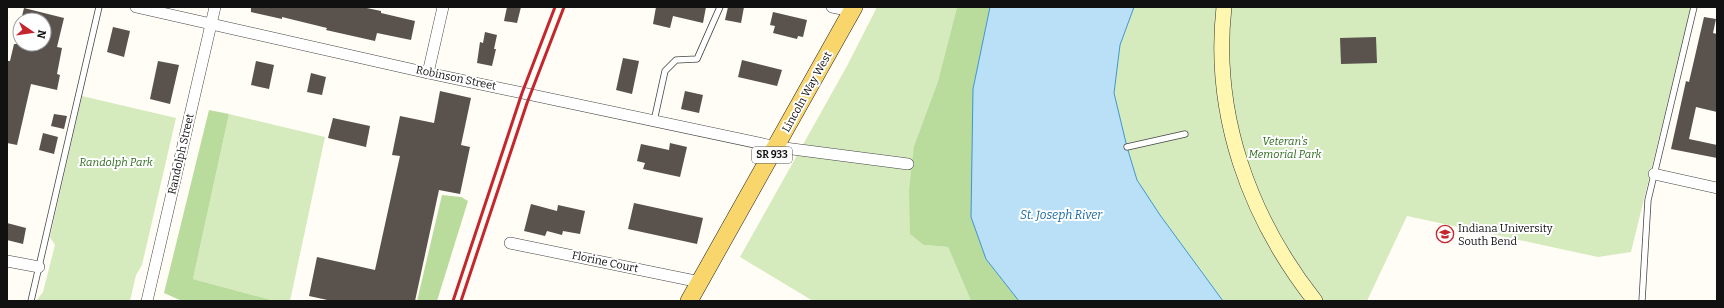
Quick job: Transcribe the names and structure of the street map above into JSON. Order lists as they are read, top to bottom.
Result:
{
  "streets": {
    "main road": ["Lincoln Way West", "SR 933"],
    "street": ["Robinson Street", "Randolph Street", "Florine Court"]
  },
  "crossings": [
    ["Robinson Street", "Lincoln Way West"],
    ["Robinson Street", "Randolph Street"],
    ["Lincoln Way West", "Florine Court"]
  ],
  "water": ["St. Joseph River"],
  "parks": ["Veteran's Memorial Park", "Randolph Park"],
  "places": {
    "school or university": ["Indiana University South Bend"]
  },
  "north": "right"
}
